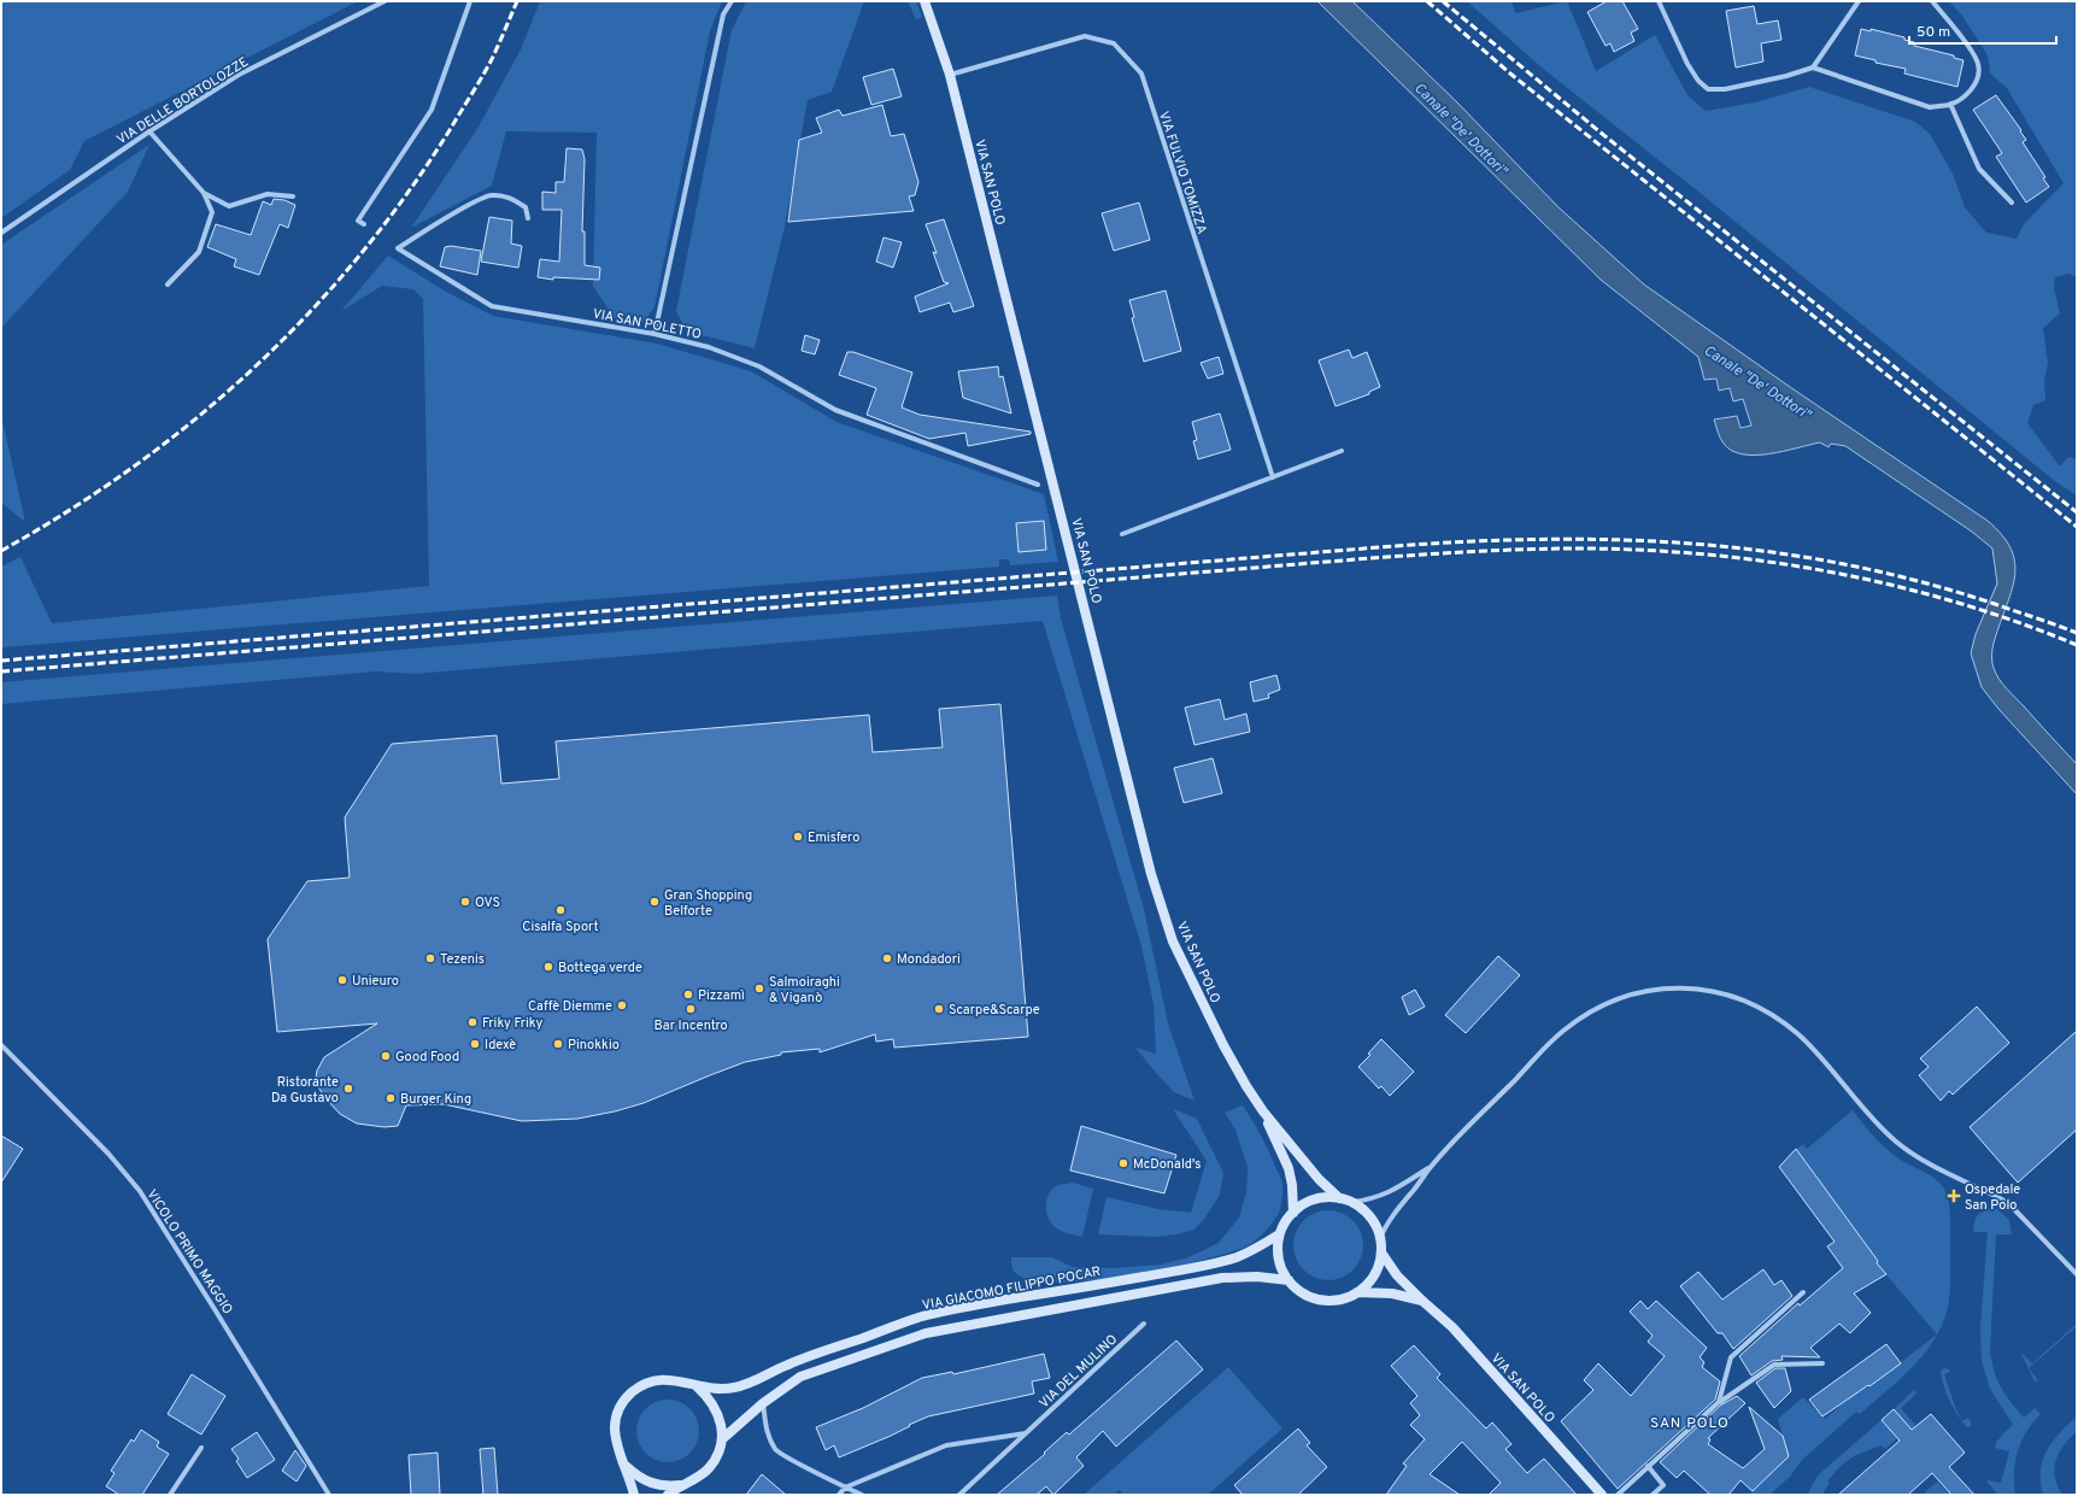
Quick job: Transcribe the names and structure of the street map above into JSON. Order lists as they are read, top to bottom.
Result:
{
  "streets": {
    "main road": ["VIA SAN POLO", "VIA GIACOMO FILIPPO POCAR"],
    "street": [
      "VIA DELLE BORTOLOZZE",
      "VIA FULVIO TOMIZZA",
      "VIA SAN POLETTO",
      "VICOLO PRIMO MAGGIO",
      "VIA DEL MULINO"
    ]
  },
  "crossings": [
    ["VIA FULVIO TOMIZZA", "VIA SAN POLO"],
    ["VIA SAN POLO", "VIA GIACOMO FILIPPO POCAR"]
  ],
  "districts": ["SAN POLO"],
  "water": ["Canale \"De' Dottori\""],
  "places": {
    "other": [
      "Emisfero",
      "OVS",
      "Gran Shopping Belforte",
      "Cisalfa Sport",
      "Tezenis",
      "Mondadori",
      "Bottega verde",
      "Unieuro",
      "Salmoiraghi & Viganò",
      "Pizzamì",
      "Caffè Diemme",
      "Bar Incentro",
      "Scarpe&Scarpe",
      "Friky Friky",
      "Idexè",
      "Pinokkio",
      "Good Food",
      "Ristorante Da Gustavo",
      "Burger King",
      "McDonald's"
    ],
    "health": ["Ospedale San Polo"]
  },
  "scale_bar": "50 m"
}
